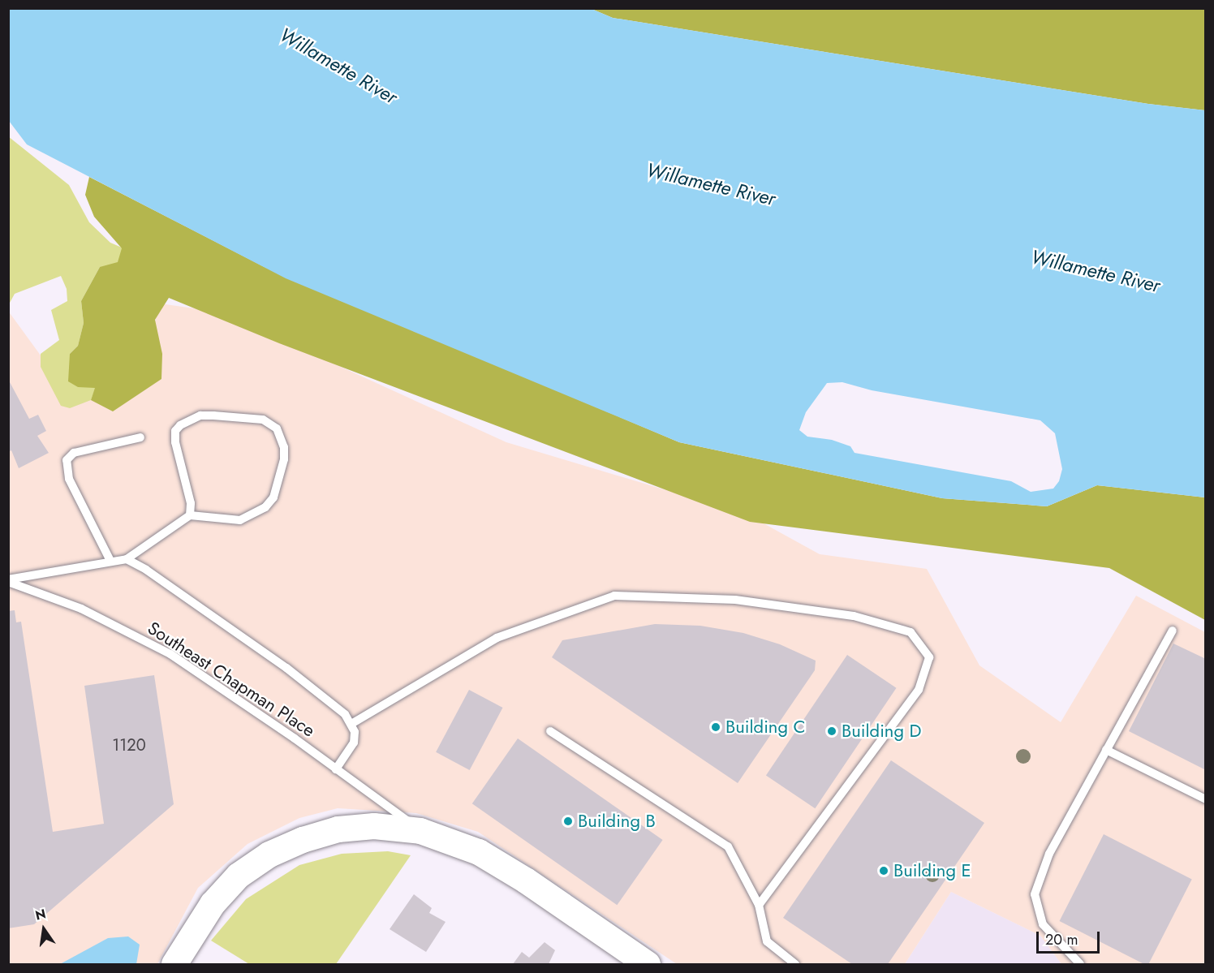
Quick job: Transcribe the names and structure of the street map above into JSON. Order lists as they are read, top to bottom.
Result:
{
  "streets": {
    "lane": ["Southeast Chapman Place"]
  },
  "water": ["Willamette River"],
  "places": [
    "Building C",
    "Building D",
    "Building B",
    "Building E"
  ],
  "house_numbers": ["1120"],
  "scale_bar": "20 m",
  "north": "top"
}
